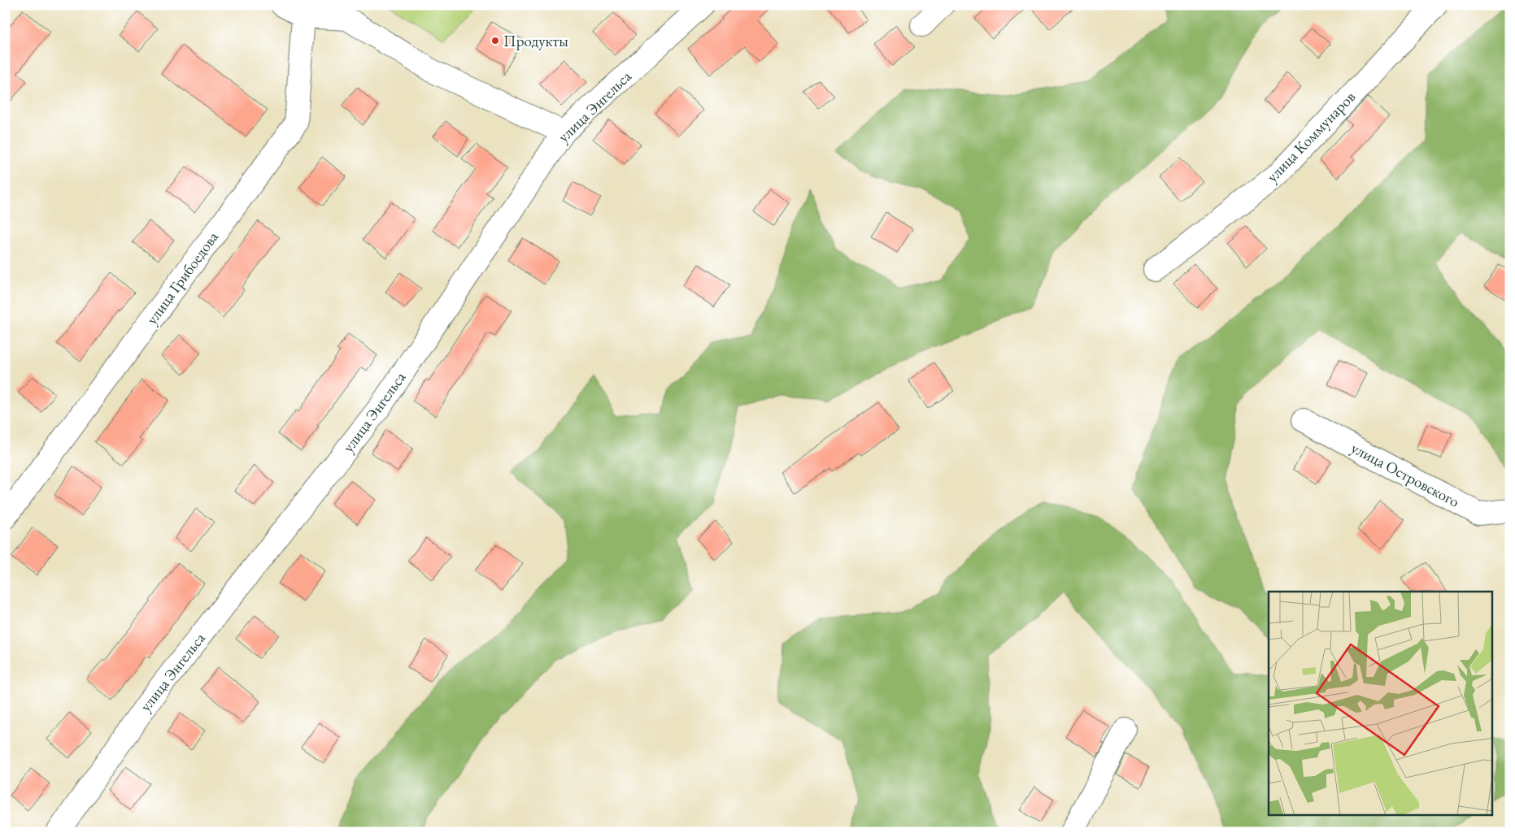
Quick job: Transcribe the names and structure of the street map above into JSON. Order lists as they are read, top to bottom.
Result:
{
  "streets": {
    "street": [
      "улица Энгельса",
      "улица Коммунаров",
      "улица Грибоедова",
      "улица Островского"
    ]
  },
  "places": ["Продукты"]
}
